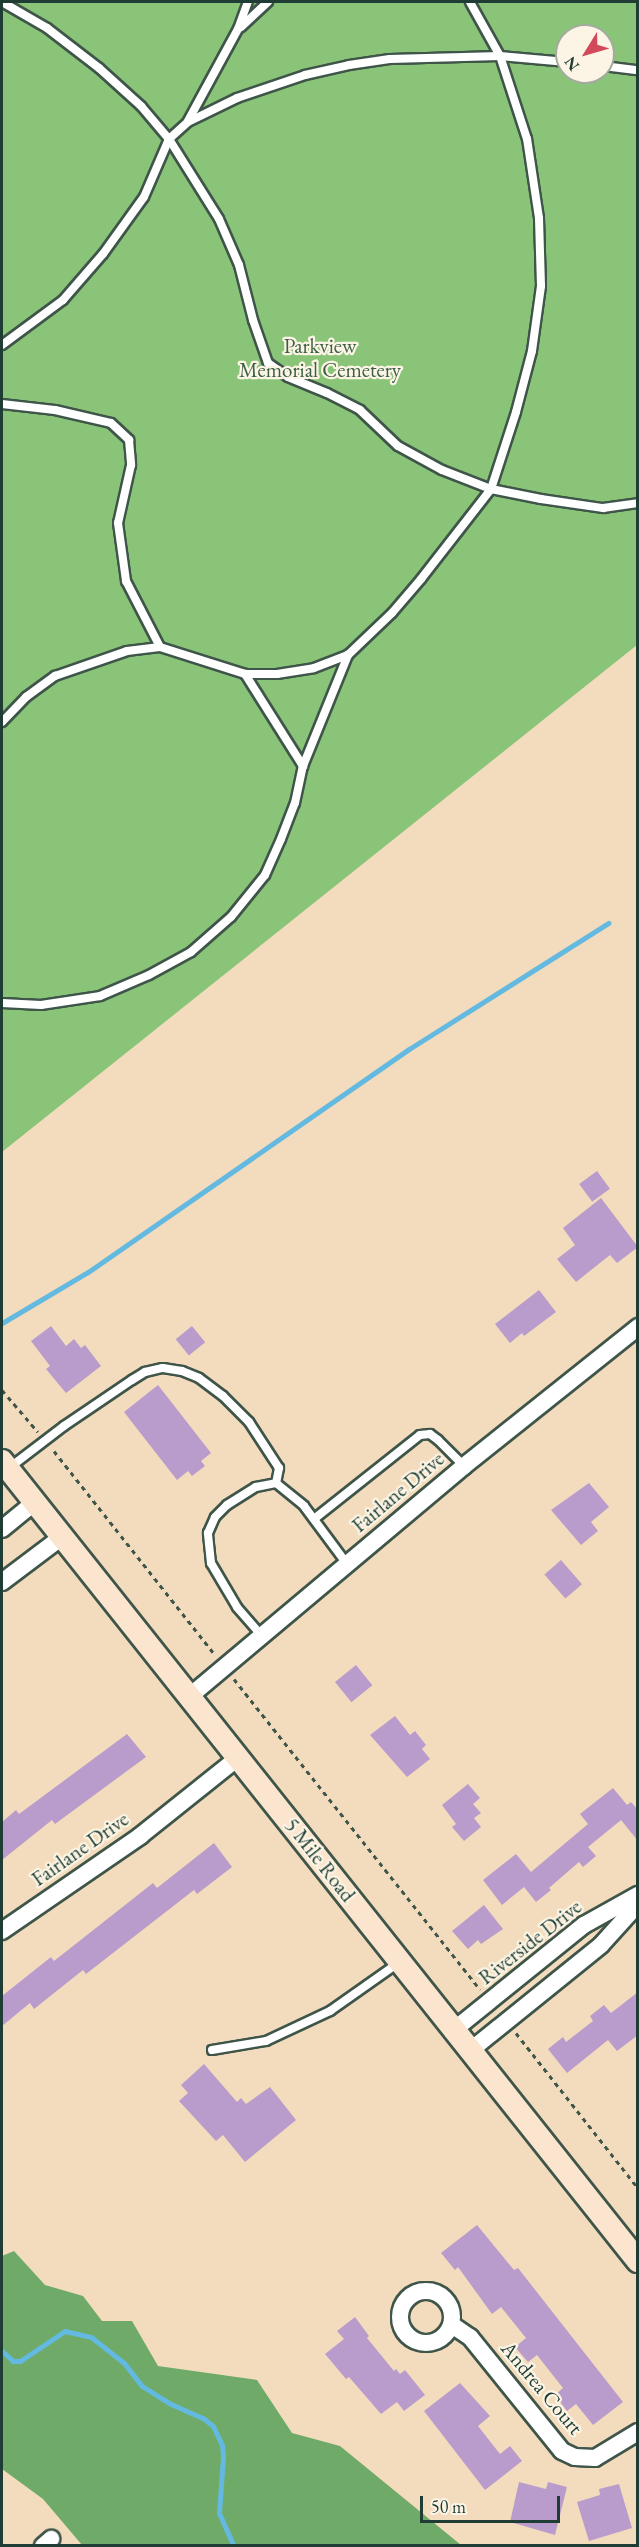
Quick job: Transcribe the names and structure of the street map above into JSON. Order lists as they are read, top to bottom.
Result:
{
  "streets": {
    "main road": ["5 Mile Road"],
    "street": ["Fairlane Drive", "Riverside Drive", "Andrea Court"]
  },
  "crossings": [
    ["Fairlane Drive", "5 Mile Road"],
    ["5 Mile Road", "Riverside Drive"]
  ],
  "parks": ["Parkview Memorial Cemetery"],
  "scale_bar": "50 m",
  "north": "bottom left"
}
